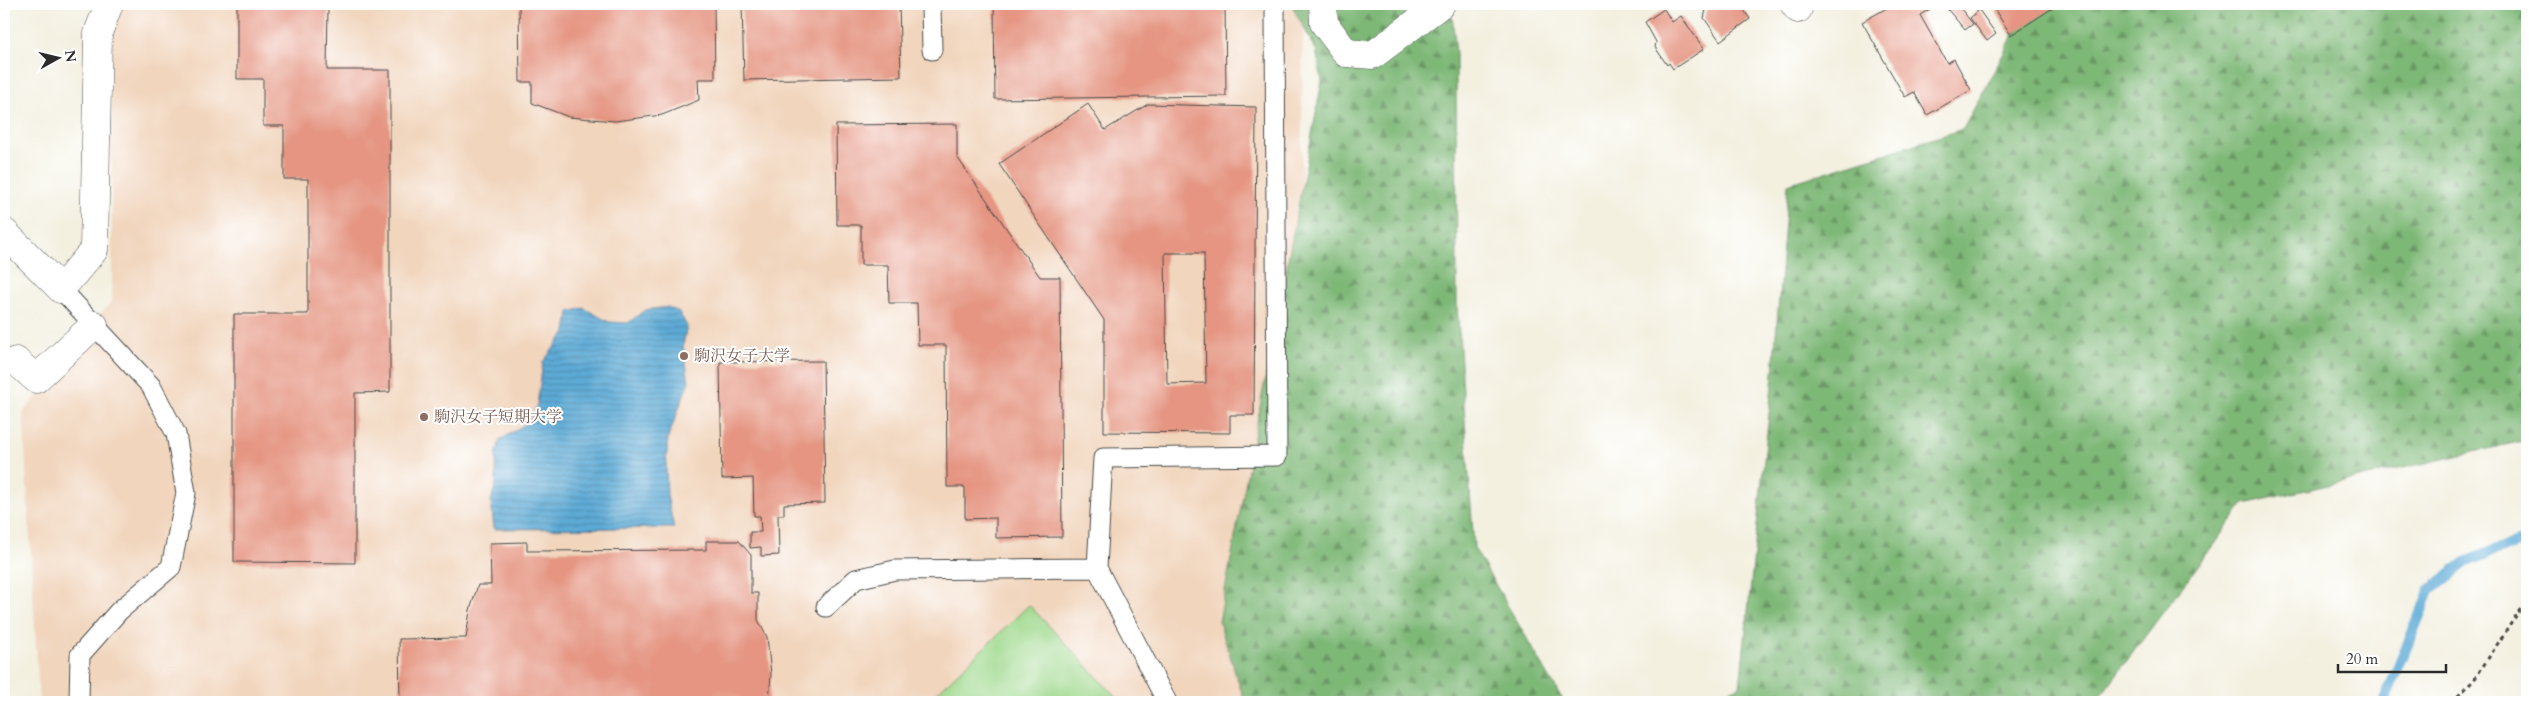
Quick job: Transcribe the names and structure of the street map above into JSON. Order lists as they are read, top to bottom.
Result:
{
  "places": ["駒沢女子大学", "駒沢女子短期大学"],
  "scale_bar": "20 m",
  "north": "right"
}
